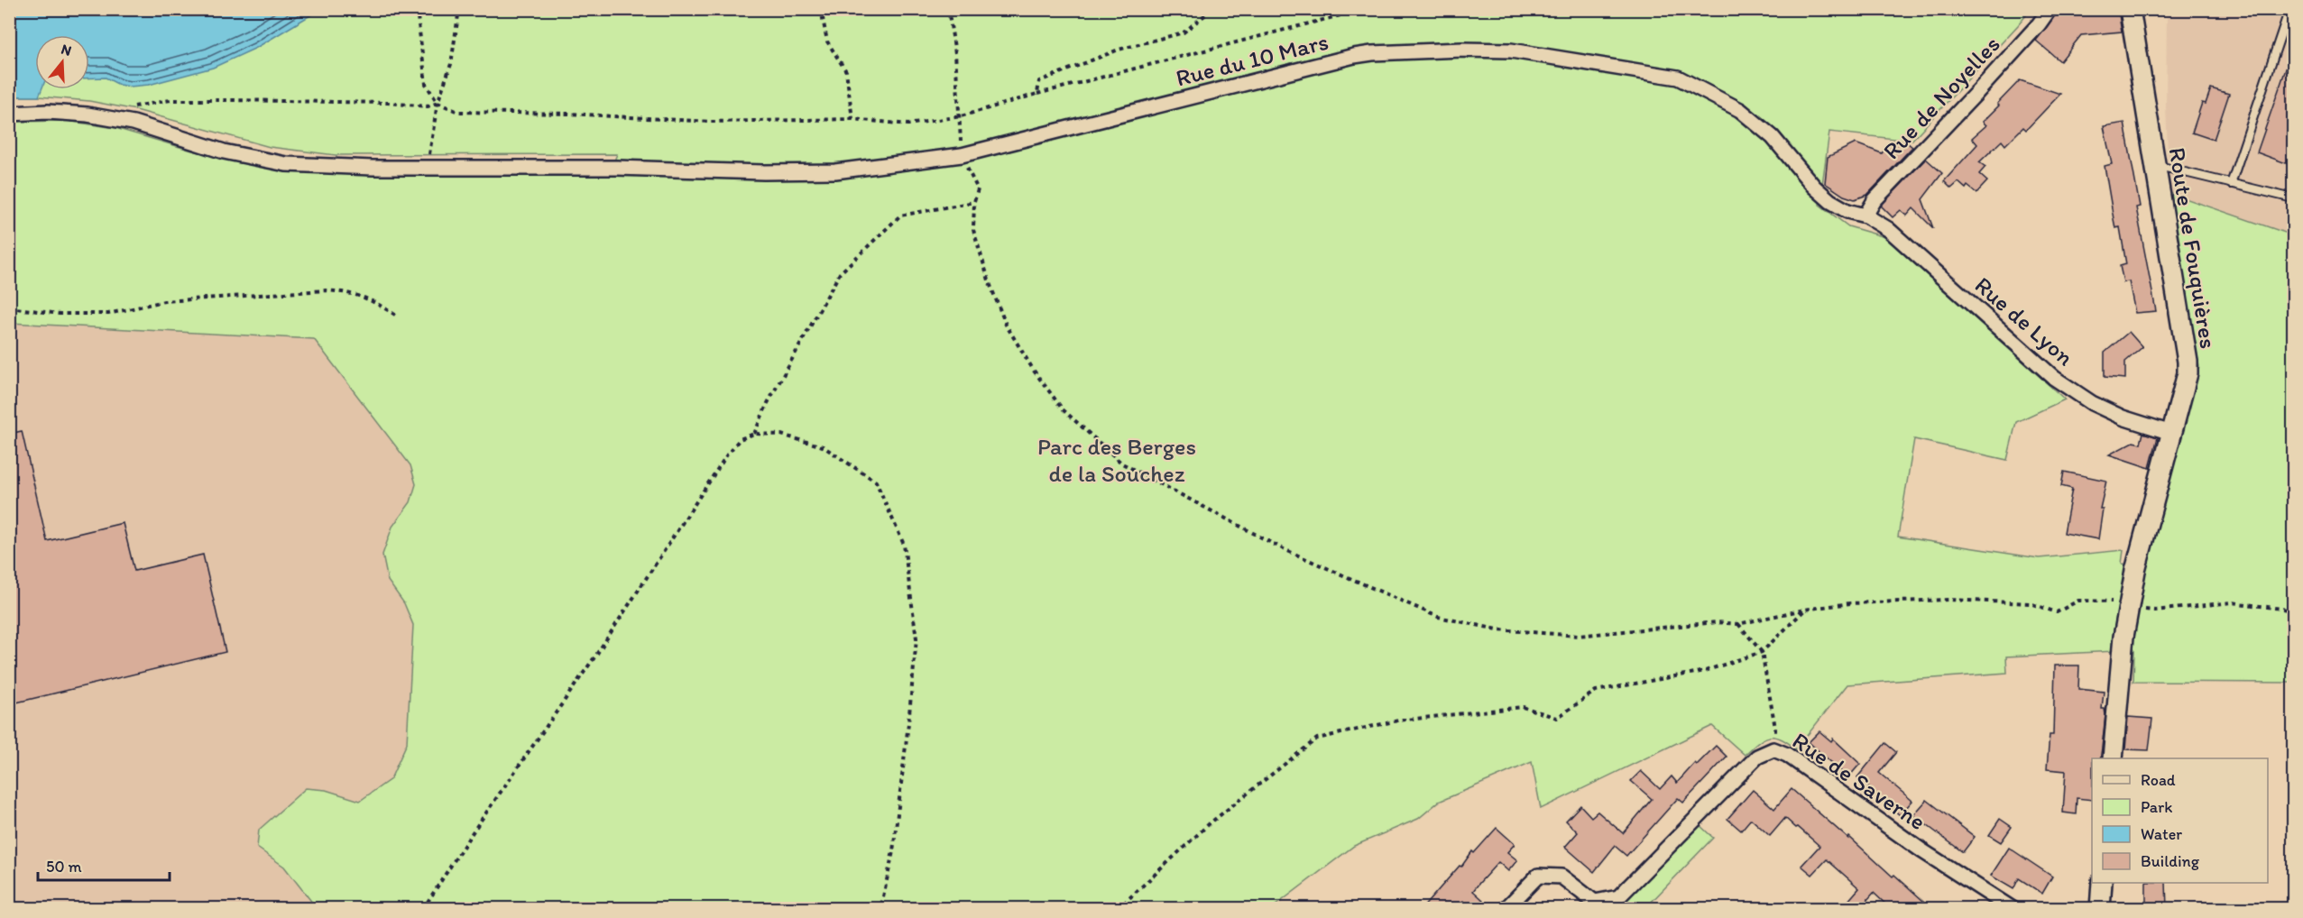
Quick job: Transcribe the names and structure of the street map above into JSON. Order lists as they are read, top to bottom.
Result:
{
  "streets": {
    "street": [
      "Rue du 10 Mars",
      "Rue de Noyelles",
      "Route de Fouquières",
      "Rue de Lyon",
      "Rue de Saverne"
    ]
  },
  "crossings": [
    ["Rue du 10 Mars", "Rue de Noyelles"],
    ["Rue du 10 Mars", "Rue de Lyon"],
    ["Rue de Noyelles", "Rue de Lyon"],
    ["Route de Fouquières", "Rue de Lyon"]
  ],
  "parks": ["Parc des Berges de la Souchez"],
  "legend": [
    "Road",
    "Park",
    "Water",
    "Building"
  ],
  "scale_bar": "50 m",
  "north": "top"
}
